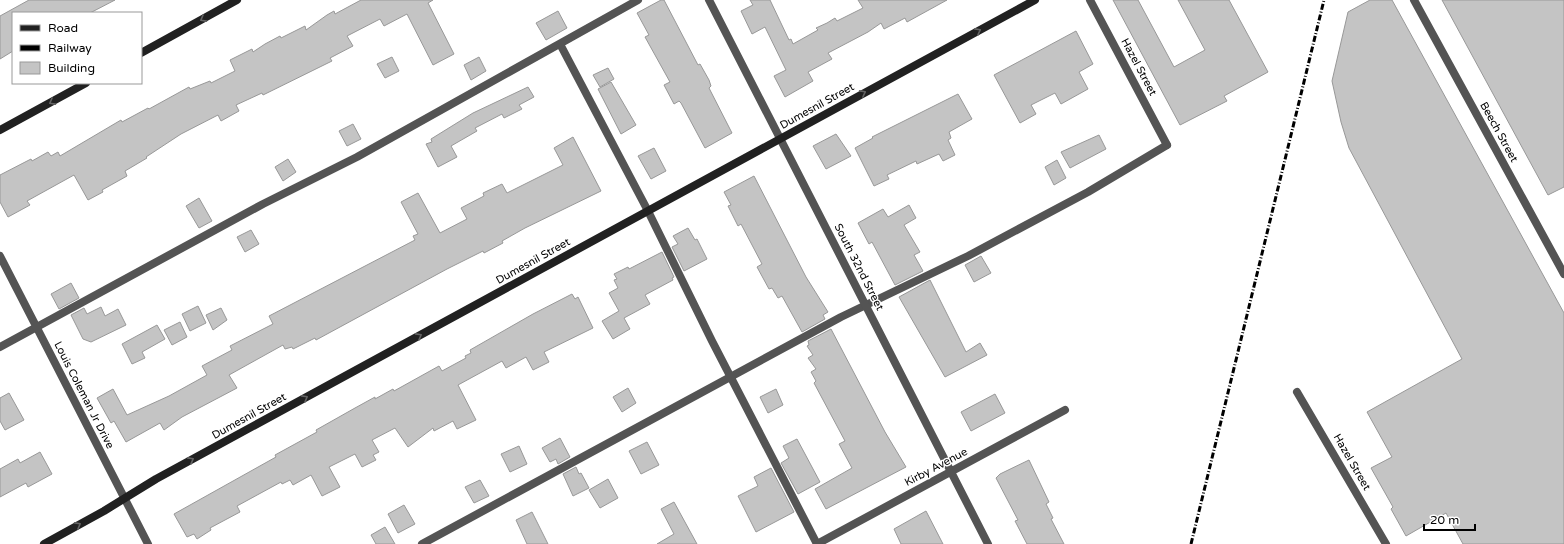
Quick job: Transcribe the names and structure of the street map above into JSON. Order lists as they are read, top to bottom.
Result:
{
  "streets": {
    "main road": ["Dumesnil Street"],
    "street": [
      "Hazel Street",
      "Beech Street",
      "South 32nd Street",
      "Louis Coleman Jr Drive",
      "Kirby Avenue"
    ]
  },
  "crossings": [
    ["Hazel Street", "South 32nd Street"],
    ["Dumesnil Street", "South 32nd Street"],
    ["Dumesnil Street", "Louis Coleman Jr Drive"],
    ["South 32nd Street", "Kirby Avenue"]
  ],
  "one_way": ["Dumesnil Street"],
  "legend": ["Road", "Railway", "Building"],
  "scale_bar": "20 m"
}
